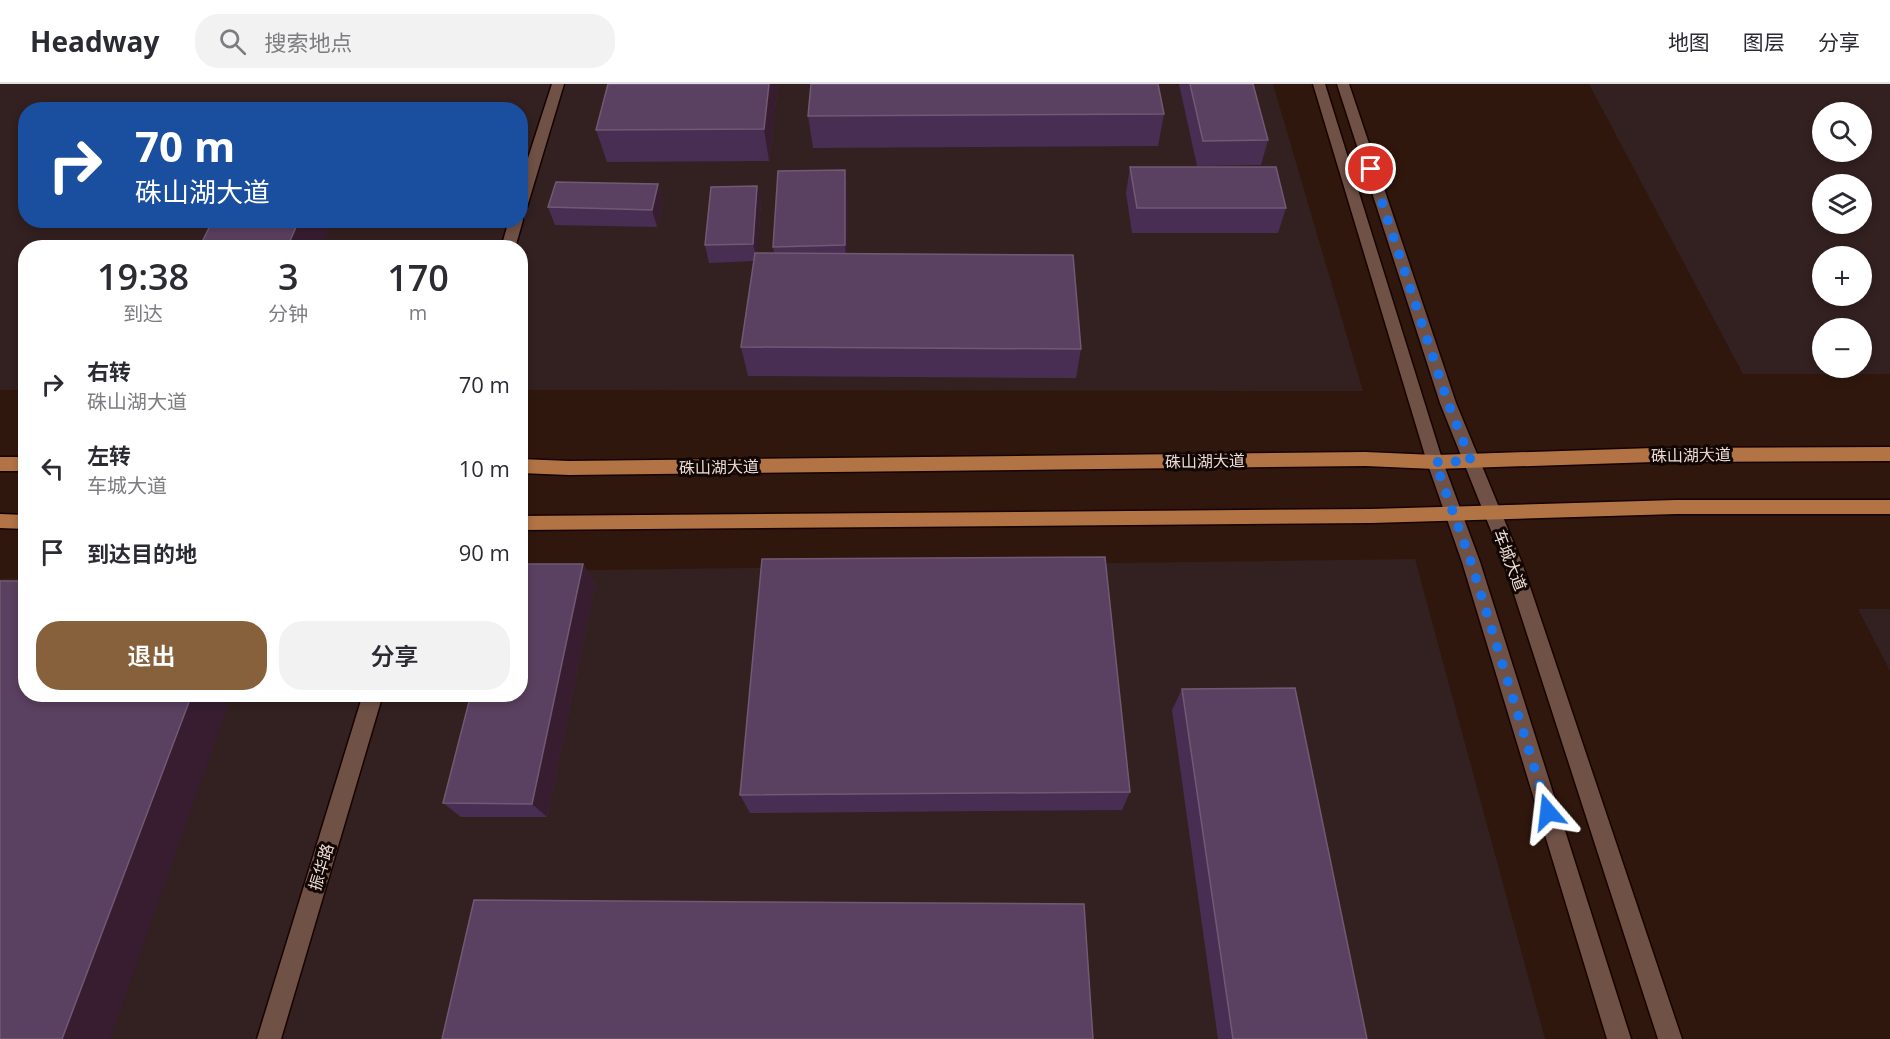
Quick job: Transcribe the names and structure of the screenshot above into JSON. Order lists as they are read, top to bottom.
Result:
{
  "streets": {
    "main road": ["硃山湖大道"],
    "street": ["车城大道", "振华路"]
  },
  "crossings": [
    ["硃山湖大道", "车城大道"]
  ],
  "page": {
    "header": "Headway",
    "search": "搜索地点",
    "nav": ["地图", "图层", "分享"],
    "map_buttons": ["+", "−"],
    "turn": ["70 m", "硃山湖大道"],
    "eta": [
      "19:38",
      "到达",
      "3",
      "分钟",
      "170",
      "m"
    ],
    "list": [
      {
        "name": "右转",
        "note": "硃山湖大道",
        "value": "70 m"
      },
      {
        "name": "左转",
        "note": "车城大道",
        "value": "10 m"
      },
      {
        "name": "到达目的地",
        "value": "90 m"
      }
    ],
    "buttons": ["退出", "分享"]
  }
}
